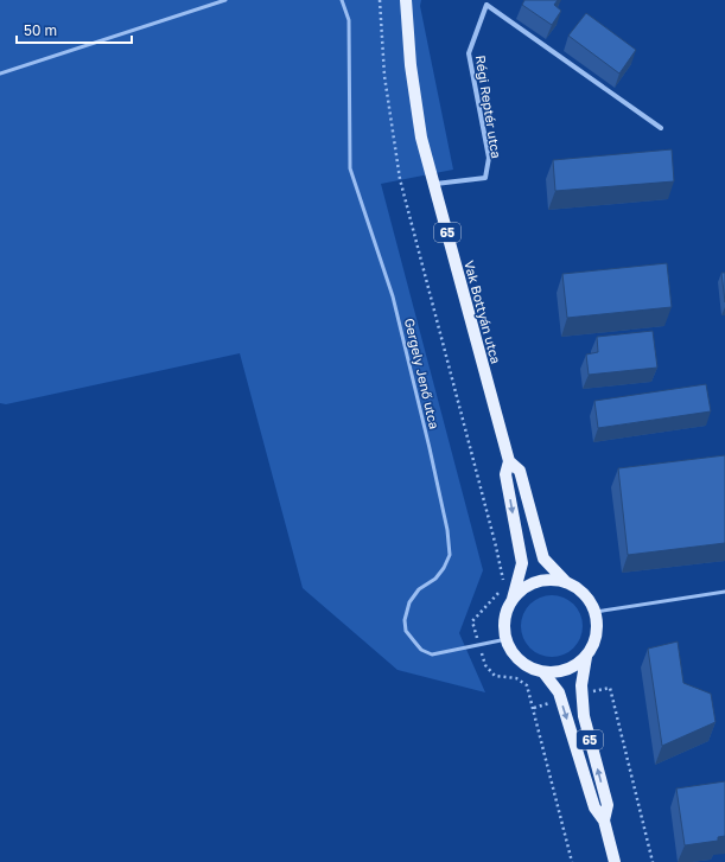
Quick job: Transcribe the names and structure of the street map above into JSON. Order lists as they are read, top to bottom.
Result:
{
  "streets": {
    "main road": ["65", "Vak Bottyán utca"],
    "street": ["Régi Reptér utca"],
    "lane": ["Gergely Jenő utca"]
  },
  "crossings": [
    ["Régi Reptér utca", "Vak Bottyán utca"],
    ["65", "Vak Bottyán utca"],
    ["65", "Gergely Jenő utca"],
    ["Vak Bottyán utca", "Gergely Jenő utca"]
  ],
  "scale_bar": "50 m"
}
